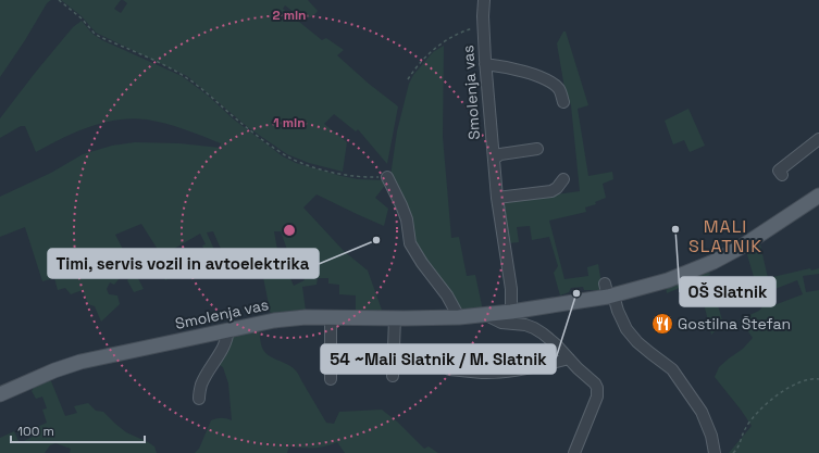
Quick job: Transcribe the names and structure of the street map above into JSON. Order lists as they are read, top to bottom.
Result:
{
  "streets": {
    "main road": ["Smolenja vas"]
  },
  "districts": ["MALI SLATNIK"],
  "places": {
    "other": ["OŠ Slatnik", "Timi, servis vozil in avtoelektrika", "54 ~Mali Slatnik / M. Slatnik"],
    "restaurant": ["Gostilna Štefan"]
  },
  "scale_bar": "100 m",
  "rings": ["2 min", "1 min"]
}
